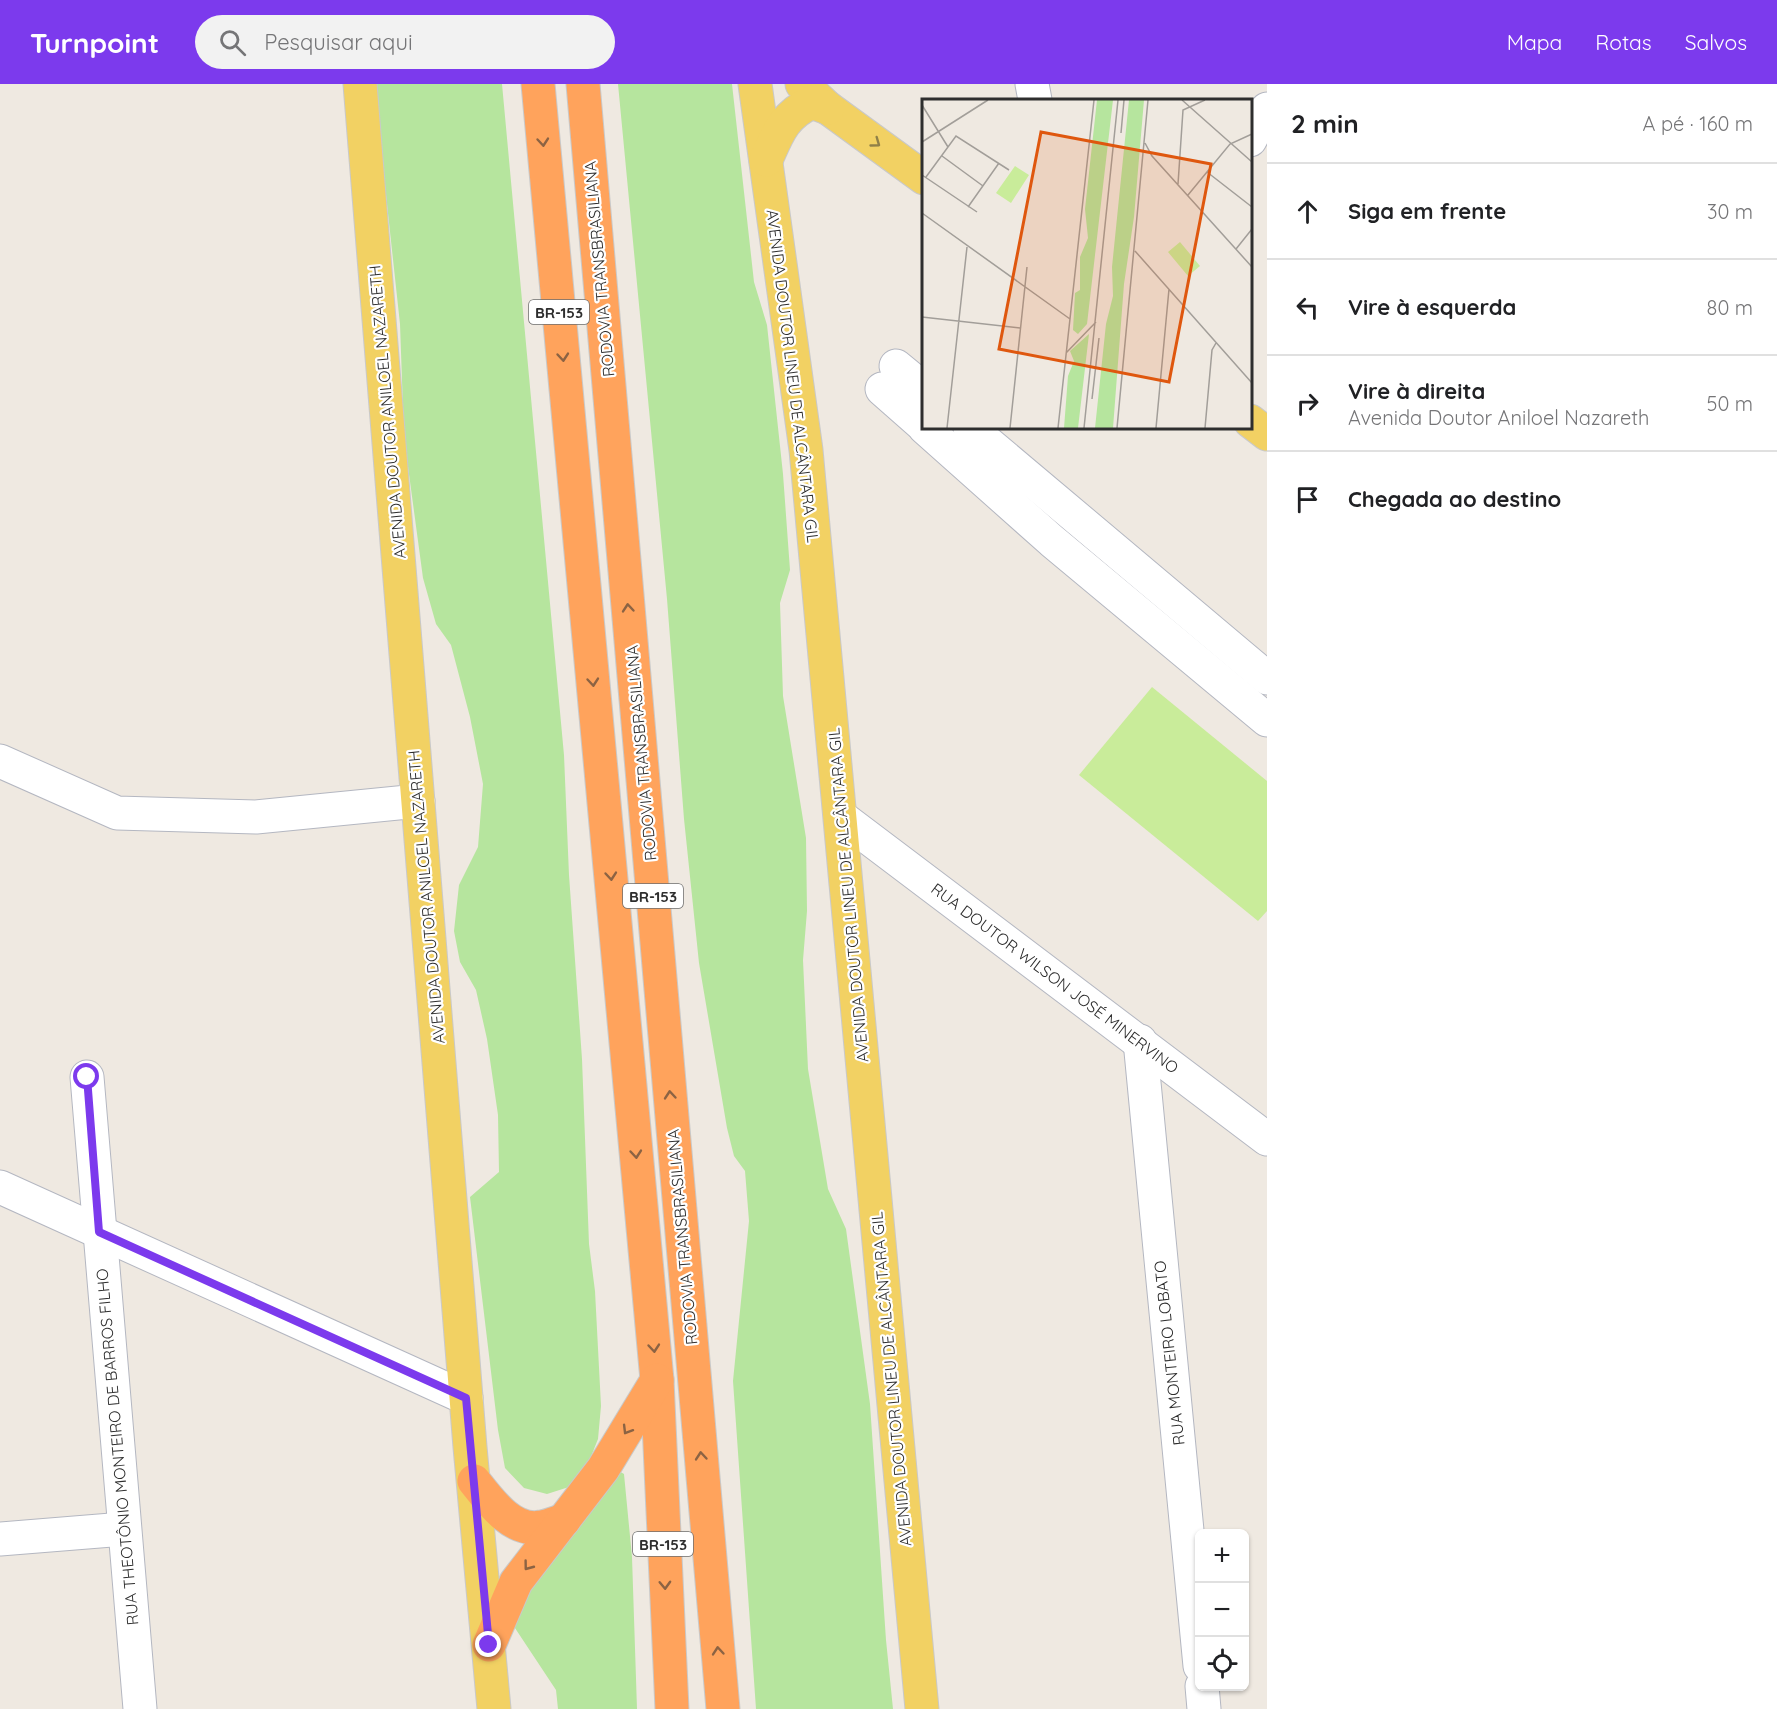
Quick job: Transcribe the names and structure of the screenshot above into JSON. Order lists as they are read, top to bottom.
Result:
{
  "streets": {
    "highway": ["RODOVIA TRANSBRASILIANA", "BR-153"],
    "main road": ["AVENIDA DOUTOR LINEU DE ALCÂNTARA GIL", "AVENIDA DOUTOR ANILOEL NAZARETH"],
    "street": ["RUA DOUTOR WILSON JOSÉ MINERVINO", "RUA MONTEIRO LOBATO", "RUA THEOTÔNIO MONTEIRO DE BARROS FILHO"]
  },
  "crossings": [
    ["AVENIDA DOUTOR LINEU DE ALCÂNTARA GIL", "RUA DOUTOR WILSON JOSÉ MINERVINO"],
    ["RUA DOUTOR WILSON JOSÉ MINERVINO", "RUA MONTEIRO LOBATO"]
  ],
  "page": {
    "header": "Turnpoint",
    "search": "Pesquisar aqui",
    "nav": ["Mapa", "Rotas", "Salvos"],
    "heading": ["2 min", "A pé · 160 m"],
    "list": [
      ["Siga em frente", "30 m"],
      ["Vire à esquerda", "80 m"],
      ["Vire à direita", "Avenida Doutor Aniloel Nazareth", "50 m"],
      "Chegada ao destino"
    ],
    "map_buttons": ["+", "−"]
  }
}
